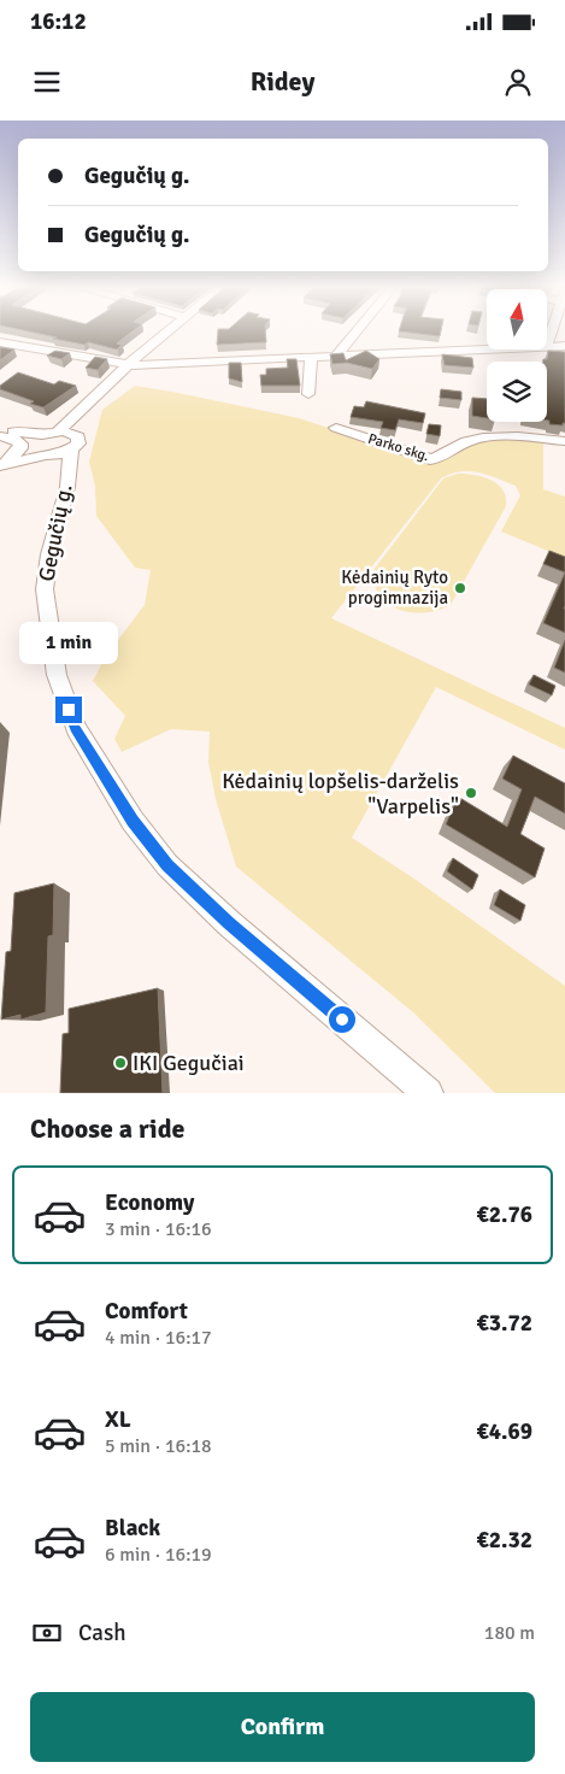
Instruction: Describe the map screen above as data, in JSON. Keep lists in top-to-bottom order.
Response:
{
  "streets": {
    "street": ["Parko skg.", "Gegučių g."]
  },
  "places": ["Kėdainių Ryto progimnazija", "Kėdainių lopšelis-darželis \"Varpelis\"", "IKI Gegučiai"],
  "north": "top",
  "page": {
    "status": "16:12",
    "header": "Ridey",
    "banner": ["Gegučių g.", "Gegučių g."],
    "bubble": "1 min",
    "heading": "Choose a ride",
    "list": [
      {
        "name": "Economy",
        "note": "3 min · 16:16",
        "value": "€2.76"
      },
      {
        "name": "Comfort",
        "note": "4 min · 16:17",
        "value": "€3.72"
      },
      {
        "name": "XL",
        "note": "5 min · 16:18",
        "value": "€4.69"
      },
      {
        "name": "Black",
        "note": "6 min · 16:19",
        "value": "€2.32"
      }
    ],
    "pay": ["Cash", "180 m"],
    "buttons": "Confirm"
  }
}
